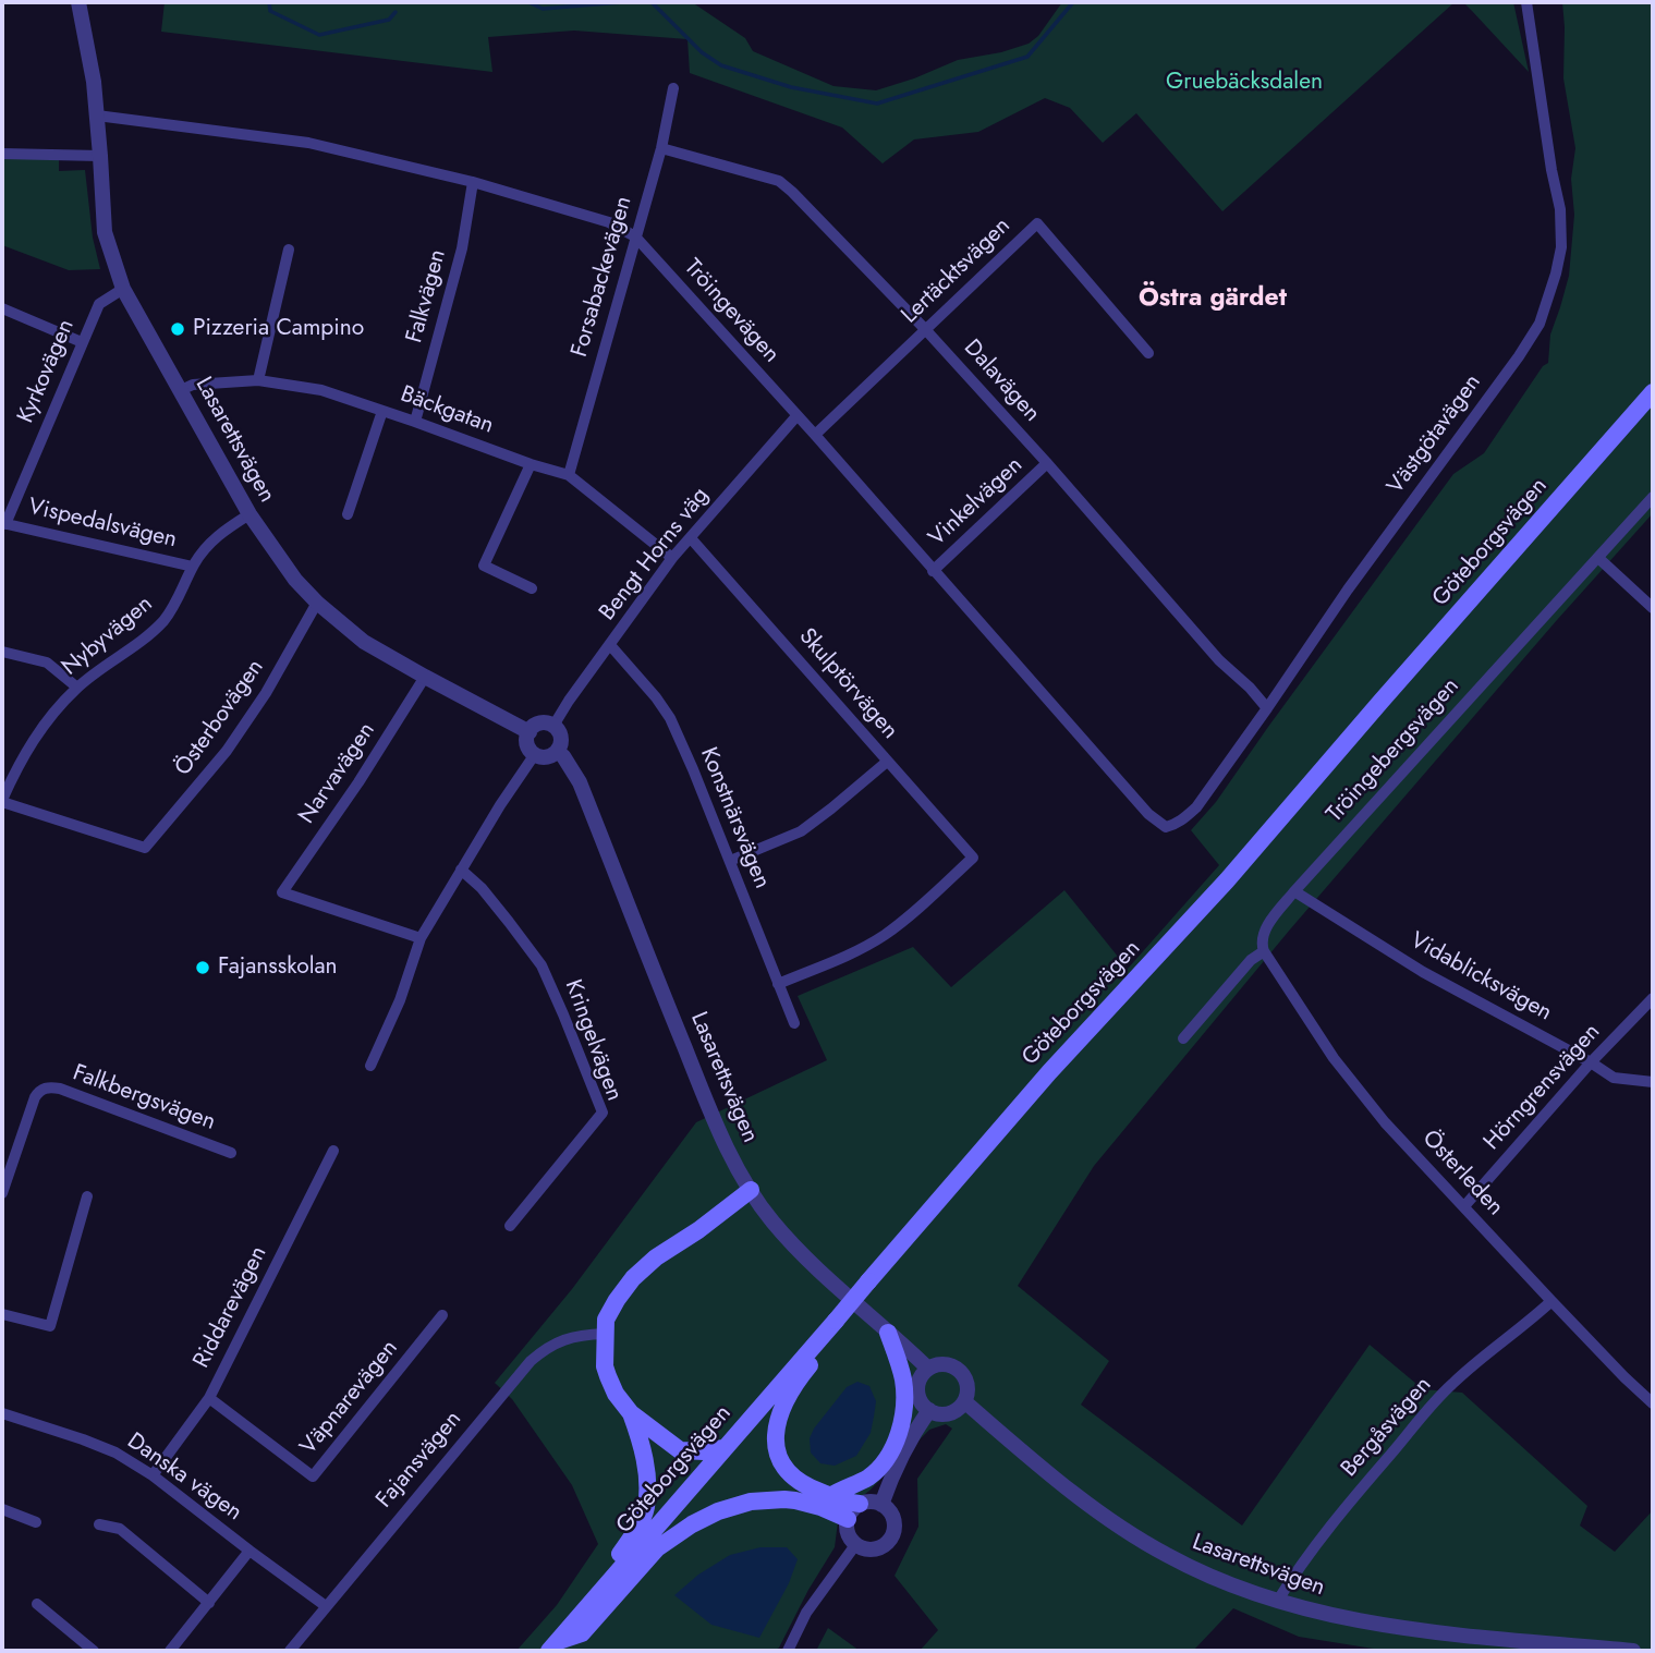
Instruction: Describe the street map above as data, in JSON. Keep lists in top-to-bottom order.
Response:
{
  "streets": {
    "main road": ["Göteborgsvägen"],
    "street": [
      "Lertäcktsvägen",
      "Forsabackevägen",
      "Falkvägen",
      "Tröingevägen",
      "Kyrkovägen",
      "Dalavägen",
      "Bäckgatan",
      "Västgötavägen",
      "Lasarettsvägen",
      "Vinkelvägen",
      "Vispedalsvägen",
      "Bengt Horns väg",
      "Nybyvägen",
      "Skulptörvägen",
      "Österbovägen",
      "Tröingebergsvägen",
      "Narvavägen",
      "Konstnärsvägen",
      "Vidablicksvägen",
      "Kringelvägen",
      "Hörngrensvägen",
      "Falkbergsvägen",
      "Österleden",
      "Riddarevägen",
      "Väpnarevägen",
      "Bergåsvägen",
      "Fajansvägen",
      "Danska vägen"
    ]
  },
  "crossings": [
    ["Lertäcktsvägen", "Tröingevägen"],
    ["Lertäcktsvägen", "Dalavägen"],
    ["Forsabackevägen", "Tröingevägen"],
    ["Forsabackevägen", "Dalavägen"],
    ["Forsabackevägen", "Bäckgatan"],
    ["Falkvägen", "Tröingevägen"],
    ["Falkvägen", "Bäckgatan"],
    ["Tröingevägen", "Västgötavägen"],
    ["Tröingevägen", "Lasarettsvägen"],
    ["Tröingevägen", "Vinkelvägen"],
    ["Tröingevägen", "Bengt Horns väg"],
    ["Kyrkovägen", "Lasarettsvägen"],
    ["Kyrkovägen", "Vispedalsvägen"],
    ["Dalavägen", "Västgötavägen"],
    ["Dalavägen", "Vinkelvägen"],
    ["Bäckgatan", "Lasarettsvägen"],
    ["Bäckgatan", "Bengt Horns väg"],
    ["Lasarettsvägen", "Bengt Horns väg"],
    ["Lasarettsvägen", "Nybyvägen"],
    ["Lasarettsvägen", "Österbovägen"],
    ["Lasarettsvägen", "Narvavägen"],
    ["Lasarettsvägen", "Bergåsvägen"],
    ["Vispedalsvägen", "Nybyvägen"],
    ["Bengt Horns väg", "Skulptörvägen"],
    ["Bengt Horns väg", "Konstnärsvägen"],
    ["Nybyvägen", "Österbovägen"],
    ["Skulptörvägen", "Konstnärsvägen"],
    ["Tröingebergsvägen", "Vidablicksvägen"],
    ["Tröingebergsvägen", "Österleden"],
    ["Vidablicksvägen", "Hörngrensvägen"],
    ["Hörngrensvägen", "Österleden"],
    ["Österleden", "Bergåsvägen"],
    ["Riddarevägen", "Väpnarevägen"],
    ["Riddarevägen", "Danska vägen"],
    ["Fajansvägen", "Danska vägen"]
  ],
  "districts": ["Östra gärdet"],
  "parks": ["Gruebäcksdalen"],
  "places": ["Pizzeria Campino", "Fajansskolan"]
}
